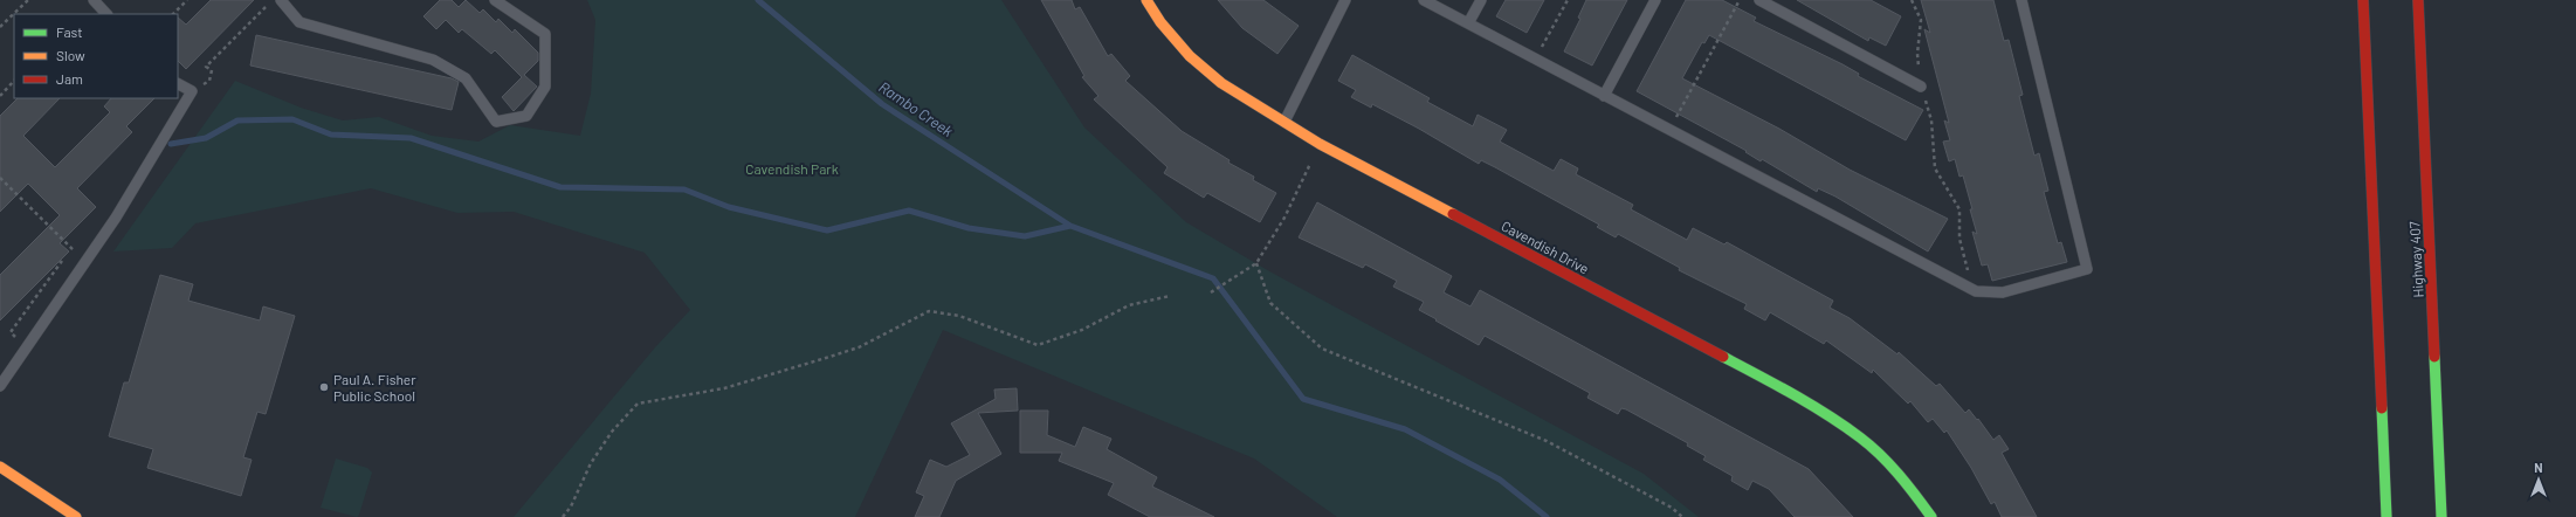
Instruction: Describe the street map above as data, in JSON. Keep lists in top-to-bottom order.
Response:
{
  "streets": {
    "main road": ["Cavendish Drive", "Highway 407"]
  },
  "water": ["Rambo Creek"],
  "parks": ["Cavendish Park"],
  "places": ["Paul A. Fisher Public School"],
  "legend": ["Fast", "Slow", "Jam"],
  "north": "top"
}
